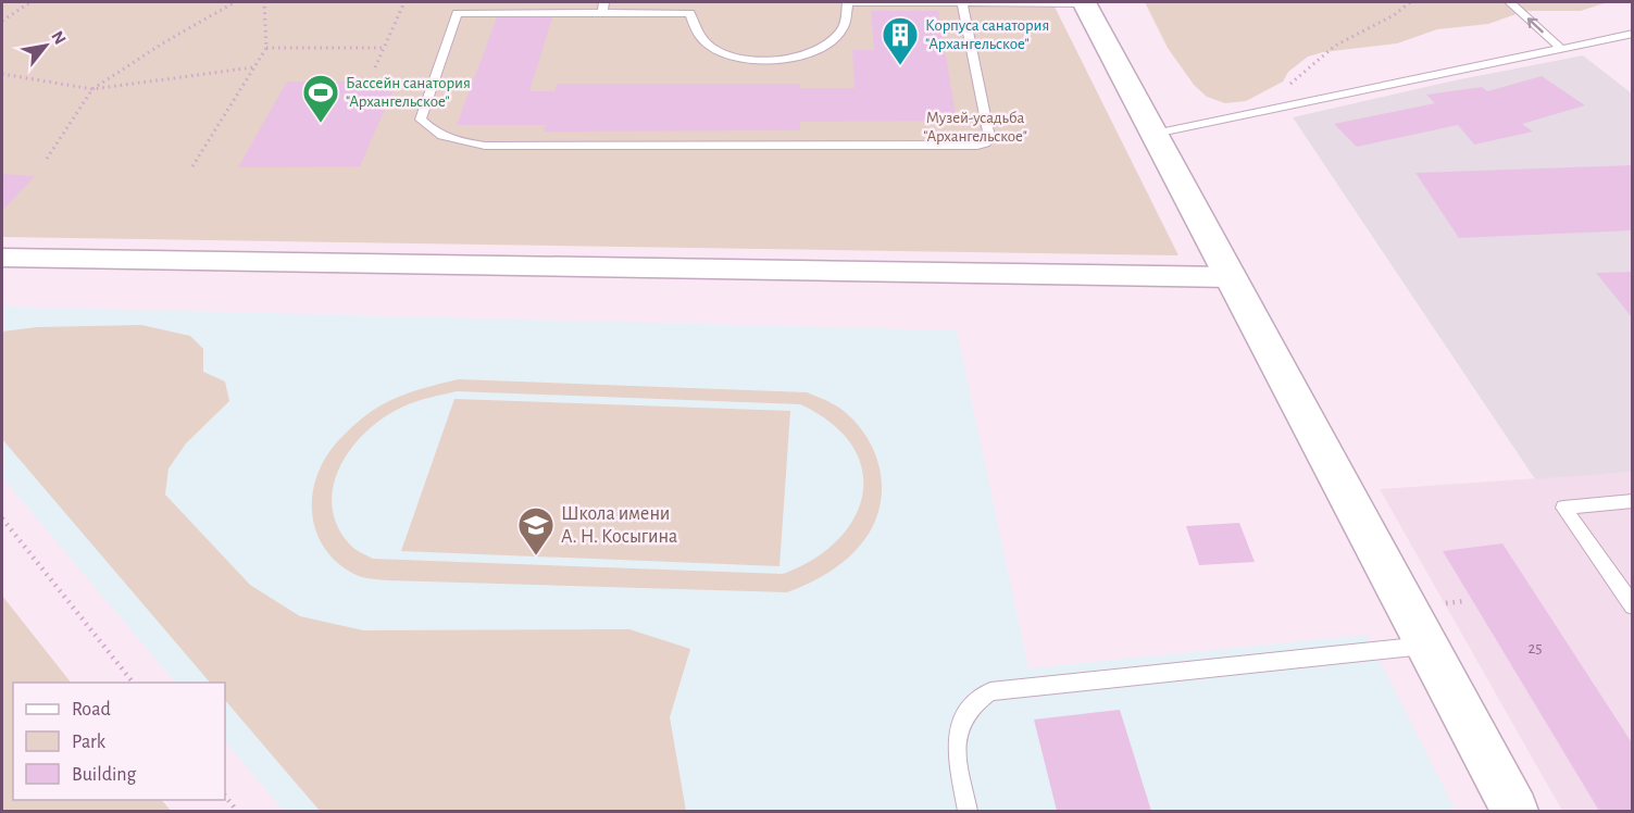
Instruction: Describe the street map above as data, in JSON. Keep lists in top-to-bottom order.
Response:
{
  "parks": ["Музей-усадьба \"Архангельское\""],
  "places": {
    "building": ["Корпуса санатория \"Архангельское\""],
    "sports": ["Бассейн санатория \"Архангельское\""],
    "school or university": ["Школа имени А. Н. Косыгина"]
  },
  "house_numbers": ["25"],
  "legend": ["Road", "Park", "Building"],
  "north": "top right"
}
